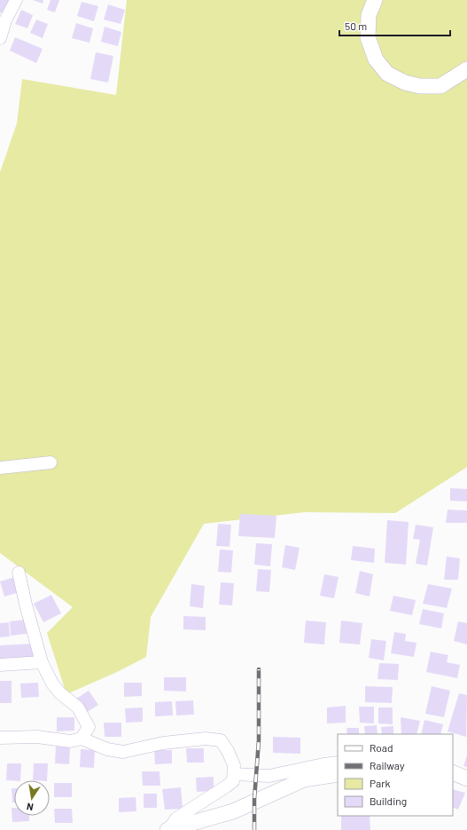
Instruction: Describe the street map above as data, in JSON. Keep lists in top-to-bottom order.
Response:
{
  "legend": [
    "Road",
    "Railway",
    "Park",
    "Building"
  ],
  "scale_bar": "50 m",
  "north": "bottom"
}
